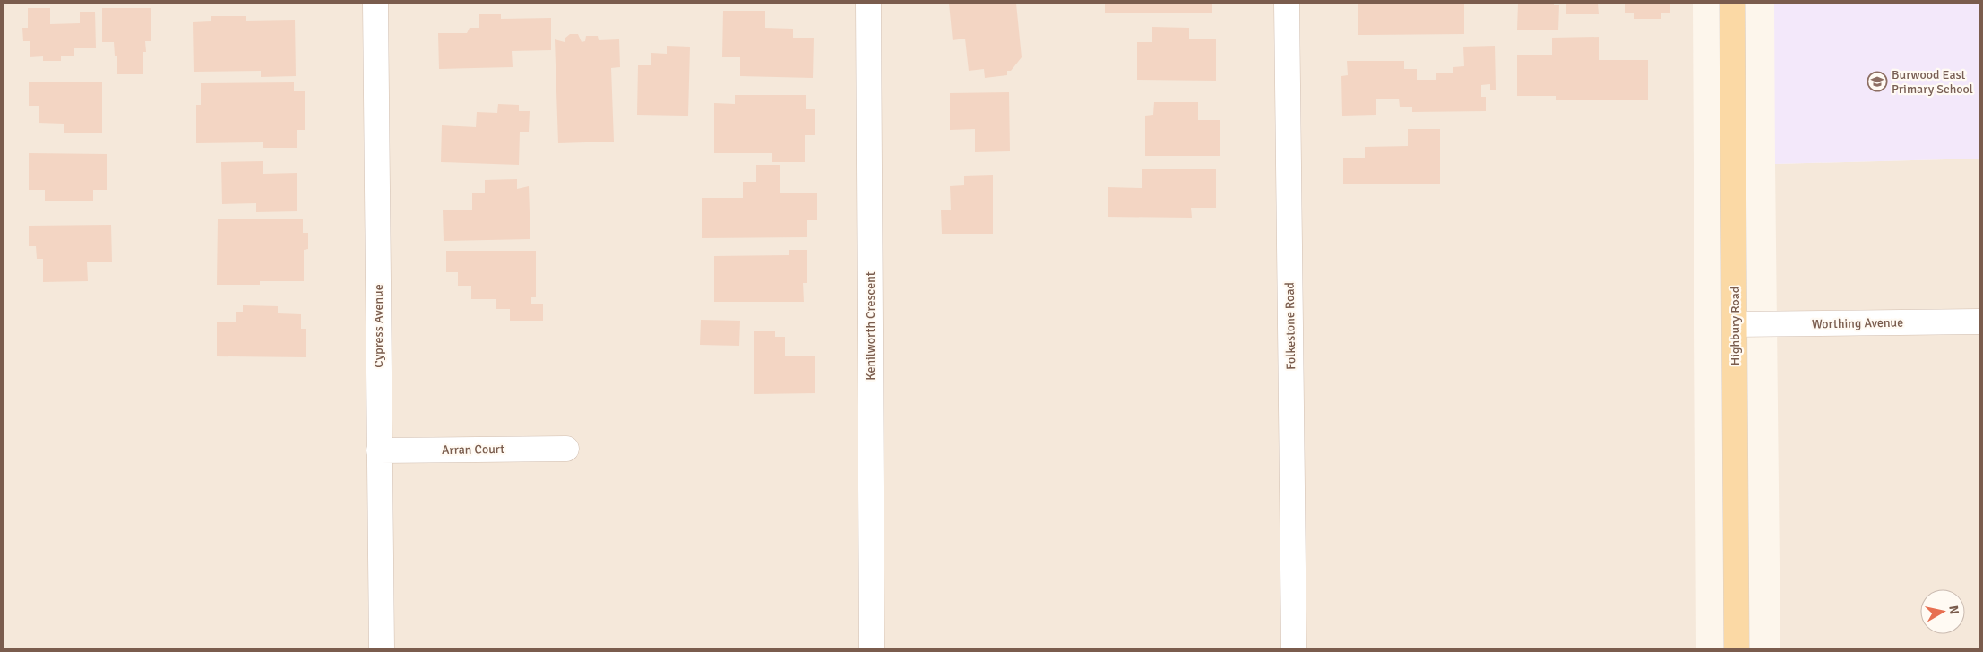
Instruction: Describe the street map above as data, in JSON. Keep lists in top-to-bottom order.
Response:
{
  "streets": {
    "main road": ["Highbury Road"],
    "street": [
      "Worthing Avenue",
      "Cypress Avenue",
      "Kenilworth Crescent",
      "Folkestone Road",
      "Arran Court"
    ]
  },
  "crossings": [
    ["Worthing Avenue", "Highbury Road"],
    ["Cypress Avenue", "Arran Court"]
  ],
  "places": {
    "school or university": ["Burwood East Primary School"]
  },
  "north": "right"
}
